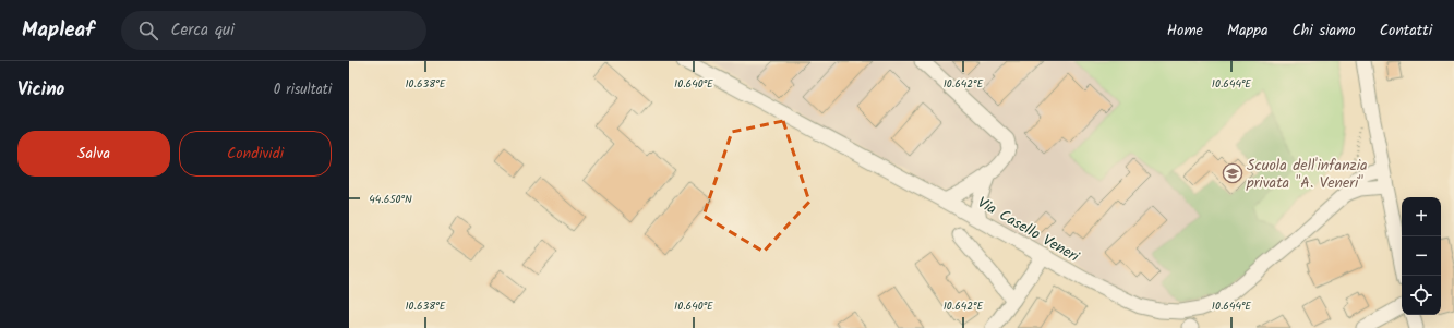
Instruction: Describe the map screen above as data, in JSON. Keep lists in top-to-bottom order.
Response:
{
  "streets": {
    "street": ["Via Casello Veneri"]
  },
  "places": {
    "school or university": ["Scuola dell'infanzia privata \"A. Veneri\""]
  },
  "page": {
    "header": "Mapleaf",
    "search": "Cerca qui",
    "nav": [
      "Home",
      "Mappa",
      "Chi siamo",
      "Contatti"
    ],
    "heading": ["Vicino", "0 risultati"],
    "buttons": ["Salva", "Condividi"],
    "map_buttons": ["+", "−"]
  },
  "coordinates": [
    "10.638°E",
    "10.640°E",
    "10.642°E",
    "10.644°E",
    "44.650°N"
  ]
}
